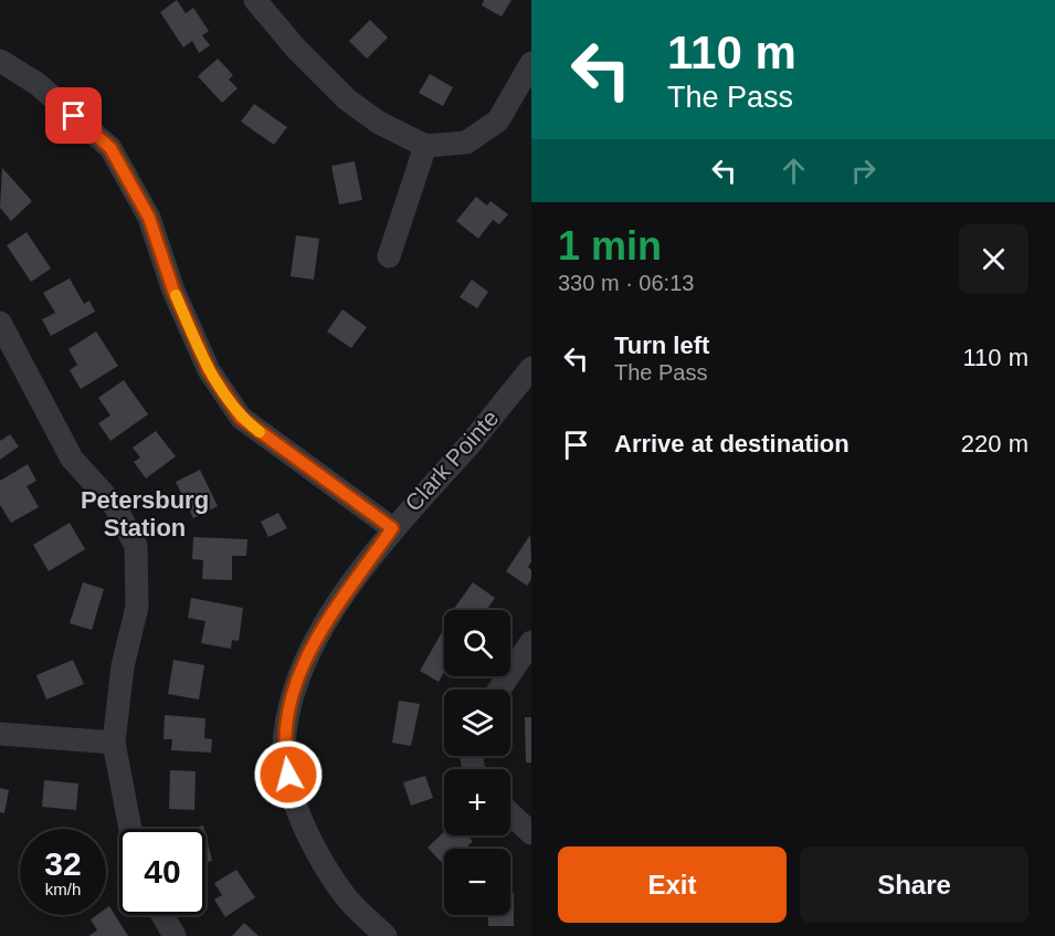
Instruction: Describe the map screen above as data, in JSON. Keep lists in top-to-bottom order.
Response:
{
  "streets": {
    "street": ["Clark Pointe"]
  },
  "districts": ["Petersburg Station"],
  "page": {
    "turn": ["110 m", "The Pass"],
    "heading": ["1 min", "330 m · 06:13"],
    "list": [
      {
        "name": "Turn left",
        "note": "The Pass",
        "value": "110 m"
      },
      {
        "name": "Arrive at destination",
        "value": "220 m"
      }
    ],
    "map_buttons": ["+", "−"],
    "speed": "32 km/h",
    "limit": "40",
    "buttons": ["Exit", "Share"]
  }
}
